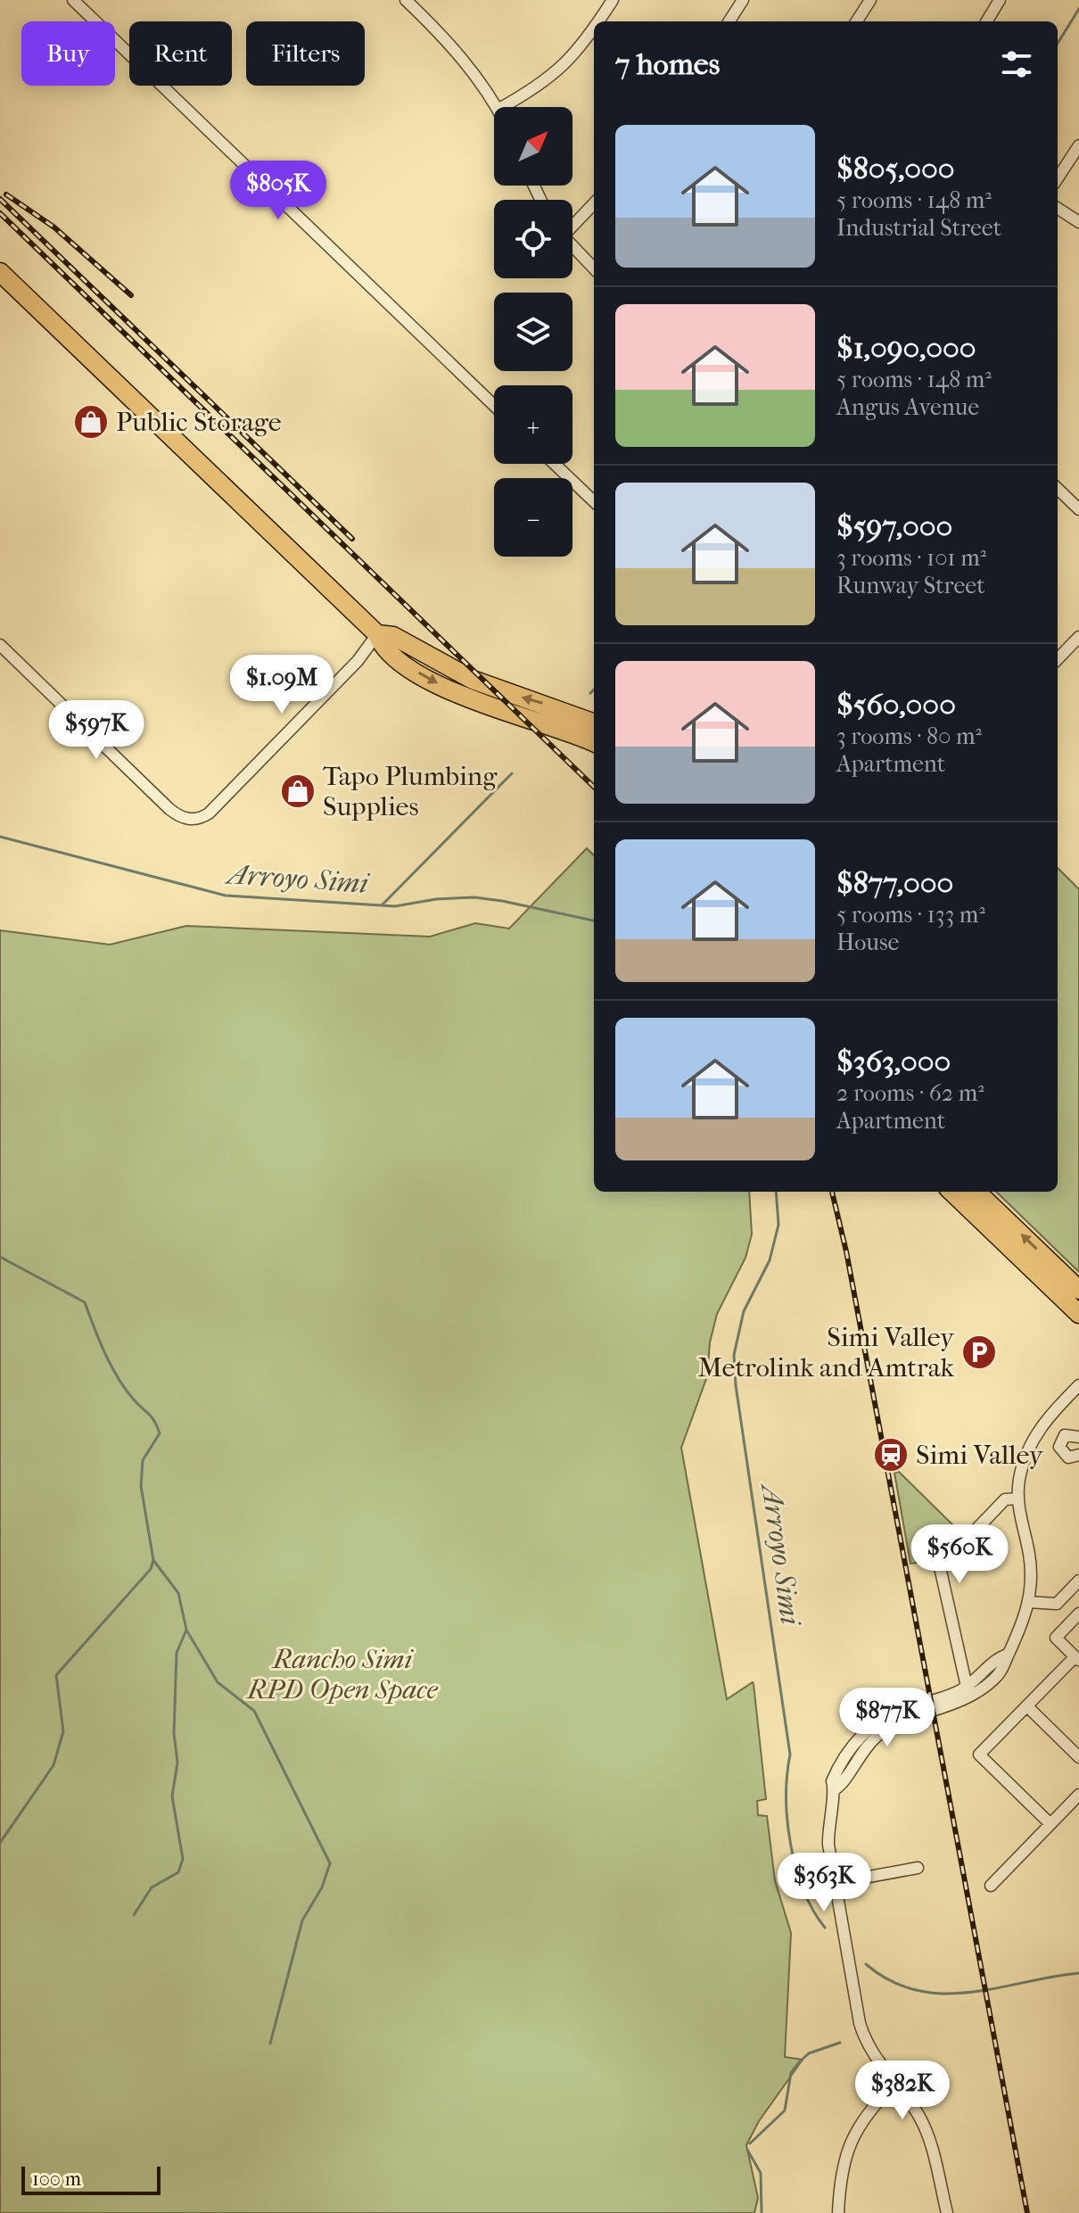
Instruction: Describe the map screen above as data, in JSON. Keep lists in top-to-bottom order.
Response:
{
  "water": ["Arroyo Simi"],
  "parks": ["Rancho Simi RPD Open Space"],
  "places": {
    "shop": ["Public Storage", "Tapo Plumbing Supplies"],
    "parking": ["Simi Valley Metrolink and Amtrak"],
    "station": ["Simi Valley"]
  },
  "scale_bar": "100 m",
  "north": "top right",
  "page": {
    "chip": ["Buy", "Rent", "Filters"],
    "heading": "7 homes",
    "map_buttons": ["+", "−"],
    "list": [
      {
        "name": "$805,000",
        "note": "5 rooms · 148 m² · Industrial Street"
      },
      {
        "name": "$1,090,000",
        "note": "5 rooms · 148 m² · Angus Avenue"
      },
      {
        "name": "$597,000",
        "note": "3 rooms · 101 m² · Runway Street"
      },
      {
        "name": "$560,000",
        "note": "3 rooms · 80 m² · Apartment"
      },
      {
        "name": "$877,000",
        "note": "5 rooms · 133 m² · House"
      },
      {
        "name": "$363,000",
        "note": "2 rooms · 62 m² · Apartment"
      }
    ],
    "price": [
      "$805K",
      "$1.09M",
      "$597K",
      "$560K",
      "$877K",
      "$363K",
      "$382K"
    ],
    "scale": "100 m"
  }
}
